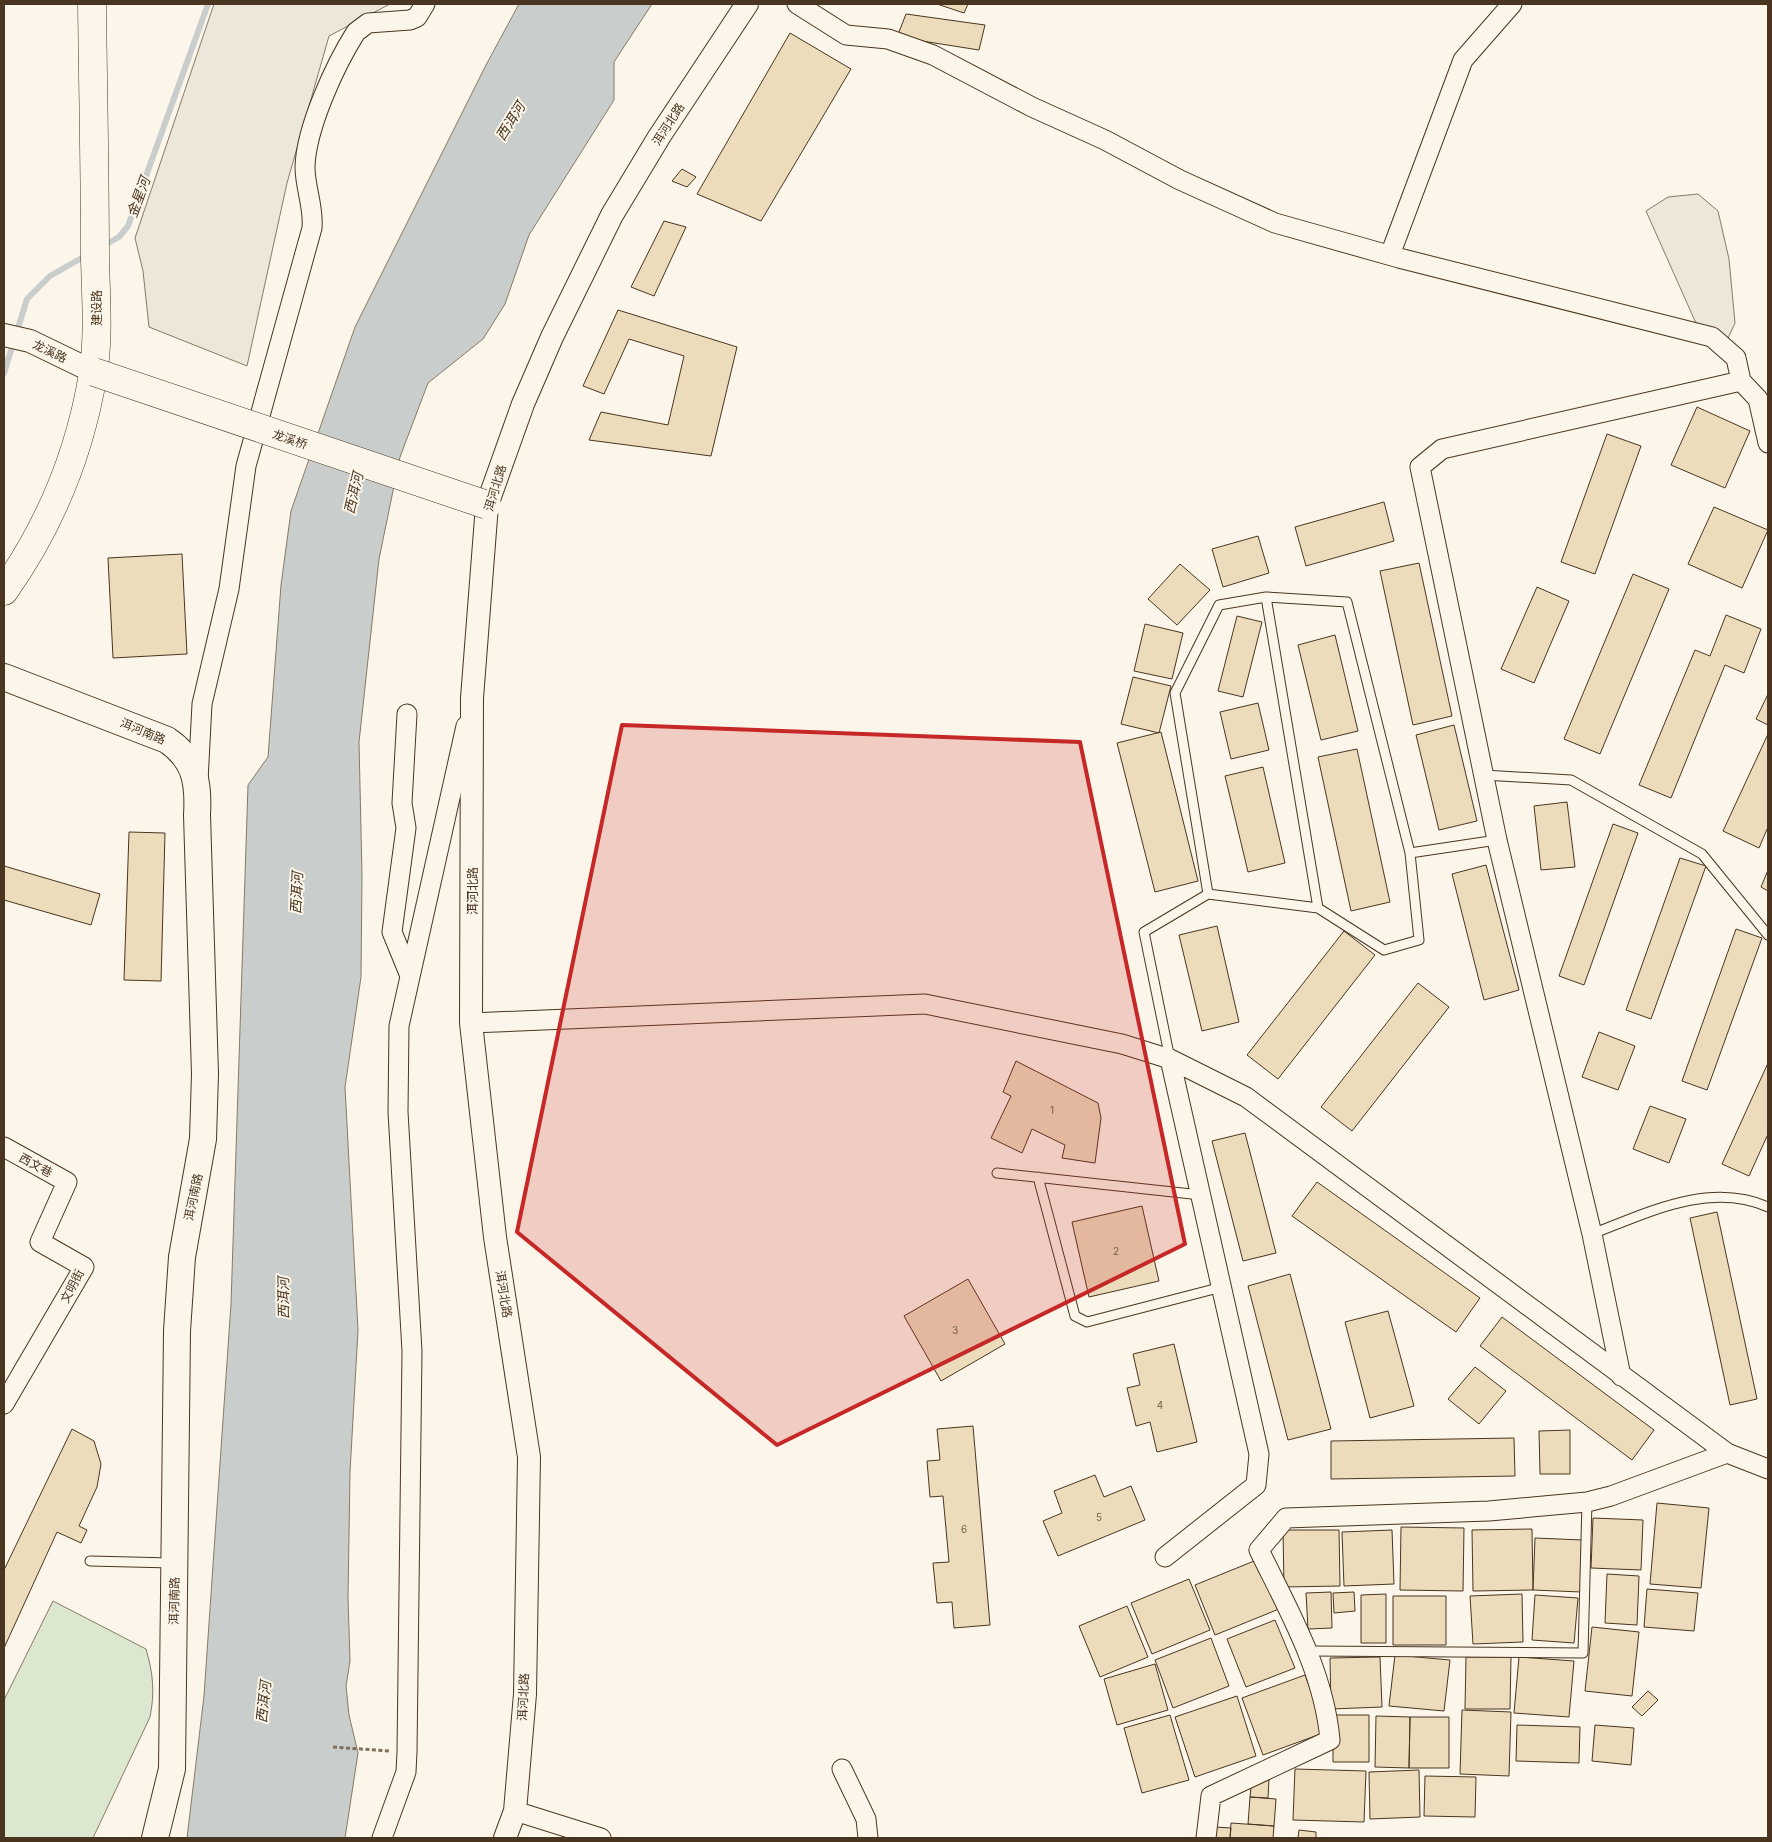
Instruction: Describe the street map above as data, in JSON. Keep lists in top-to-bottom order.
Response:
{
  "streets": {
    "main road": ["建设路", "龙溪桥", "洱河南路"],
    "street": [
      "洱河北路",
      "龙溪路",
      "西文巷",
      "文明街"
    ]
  },
  "crossings": [
    ["洱河北路", "龙溪桥"],
    ["建设路", "龙溪路"],
    ["建设路", "龙溪桥"],
    ["龙溪路", "龙溪桥"],
    ["西文巷", "文明街"]
  ],
  "water": ["西洱河", "金星河"],
  "house_numbers": [
    "1",
    "2",
    "3",
    "4",
    "5",
    "6"
  ]
}
